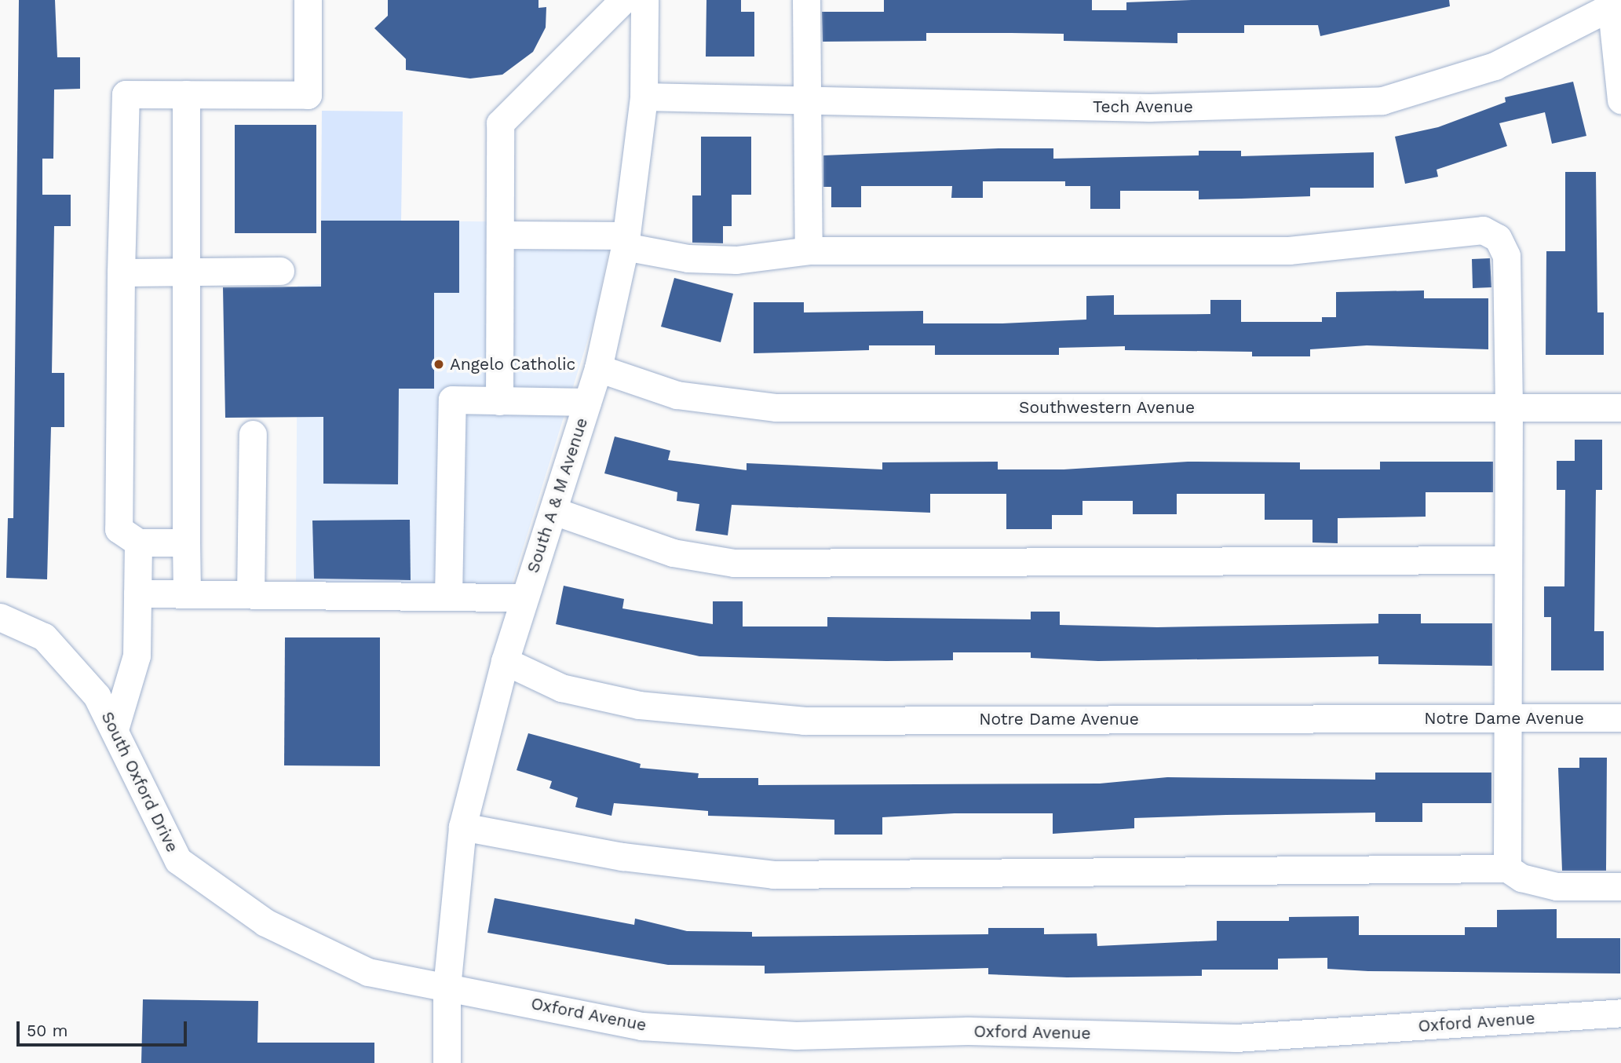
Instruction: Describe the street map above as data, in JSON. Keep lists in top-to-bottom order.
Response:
{
  "streets": {
    "street": [
      "Tech Avenue",
      "Southwestern Avenue",
      "South A & M Avenue",
      "Notre Dame Avenue",
      "South Oxford Drive",
      "Oxford Avenue"
    ]
  },
  "crossings": [
    ["Tech Avenue", "South A & M Avenue"],
    ["Southwestern Avenue", "South A & M Avenue"],
    ["South A & M Avenue", "Notre Dame Avenue"],
    ["South A & M Avenue", "South Oxford Drive"],
    ["South A & M Avenue", "Oxford Avenue"],
    ["South Oxford Drive", "Oxford Avenue"]
  ],
  "places": ["Angelo Catholic"],
  "scale_bar": "50 m"
}
